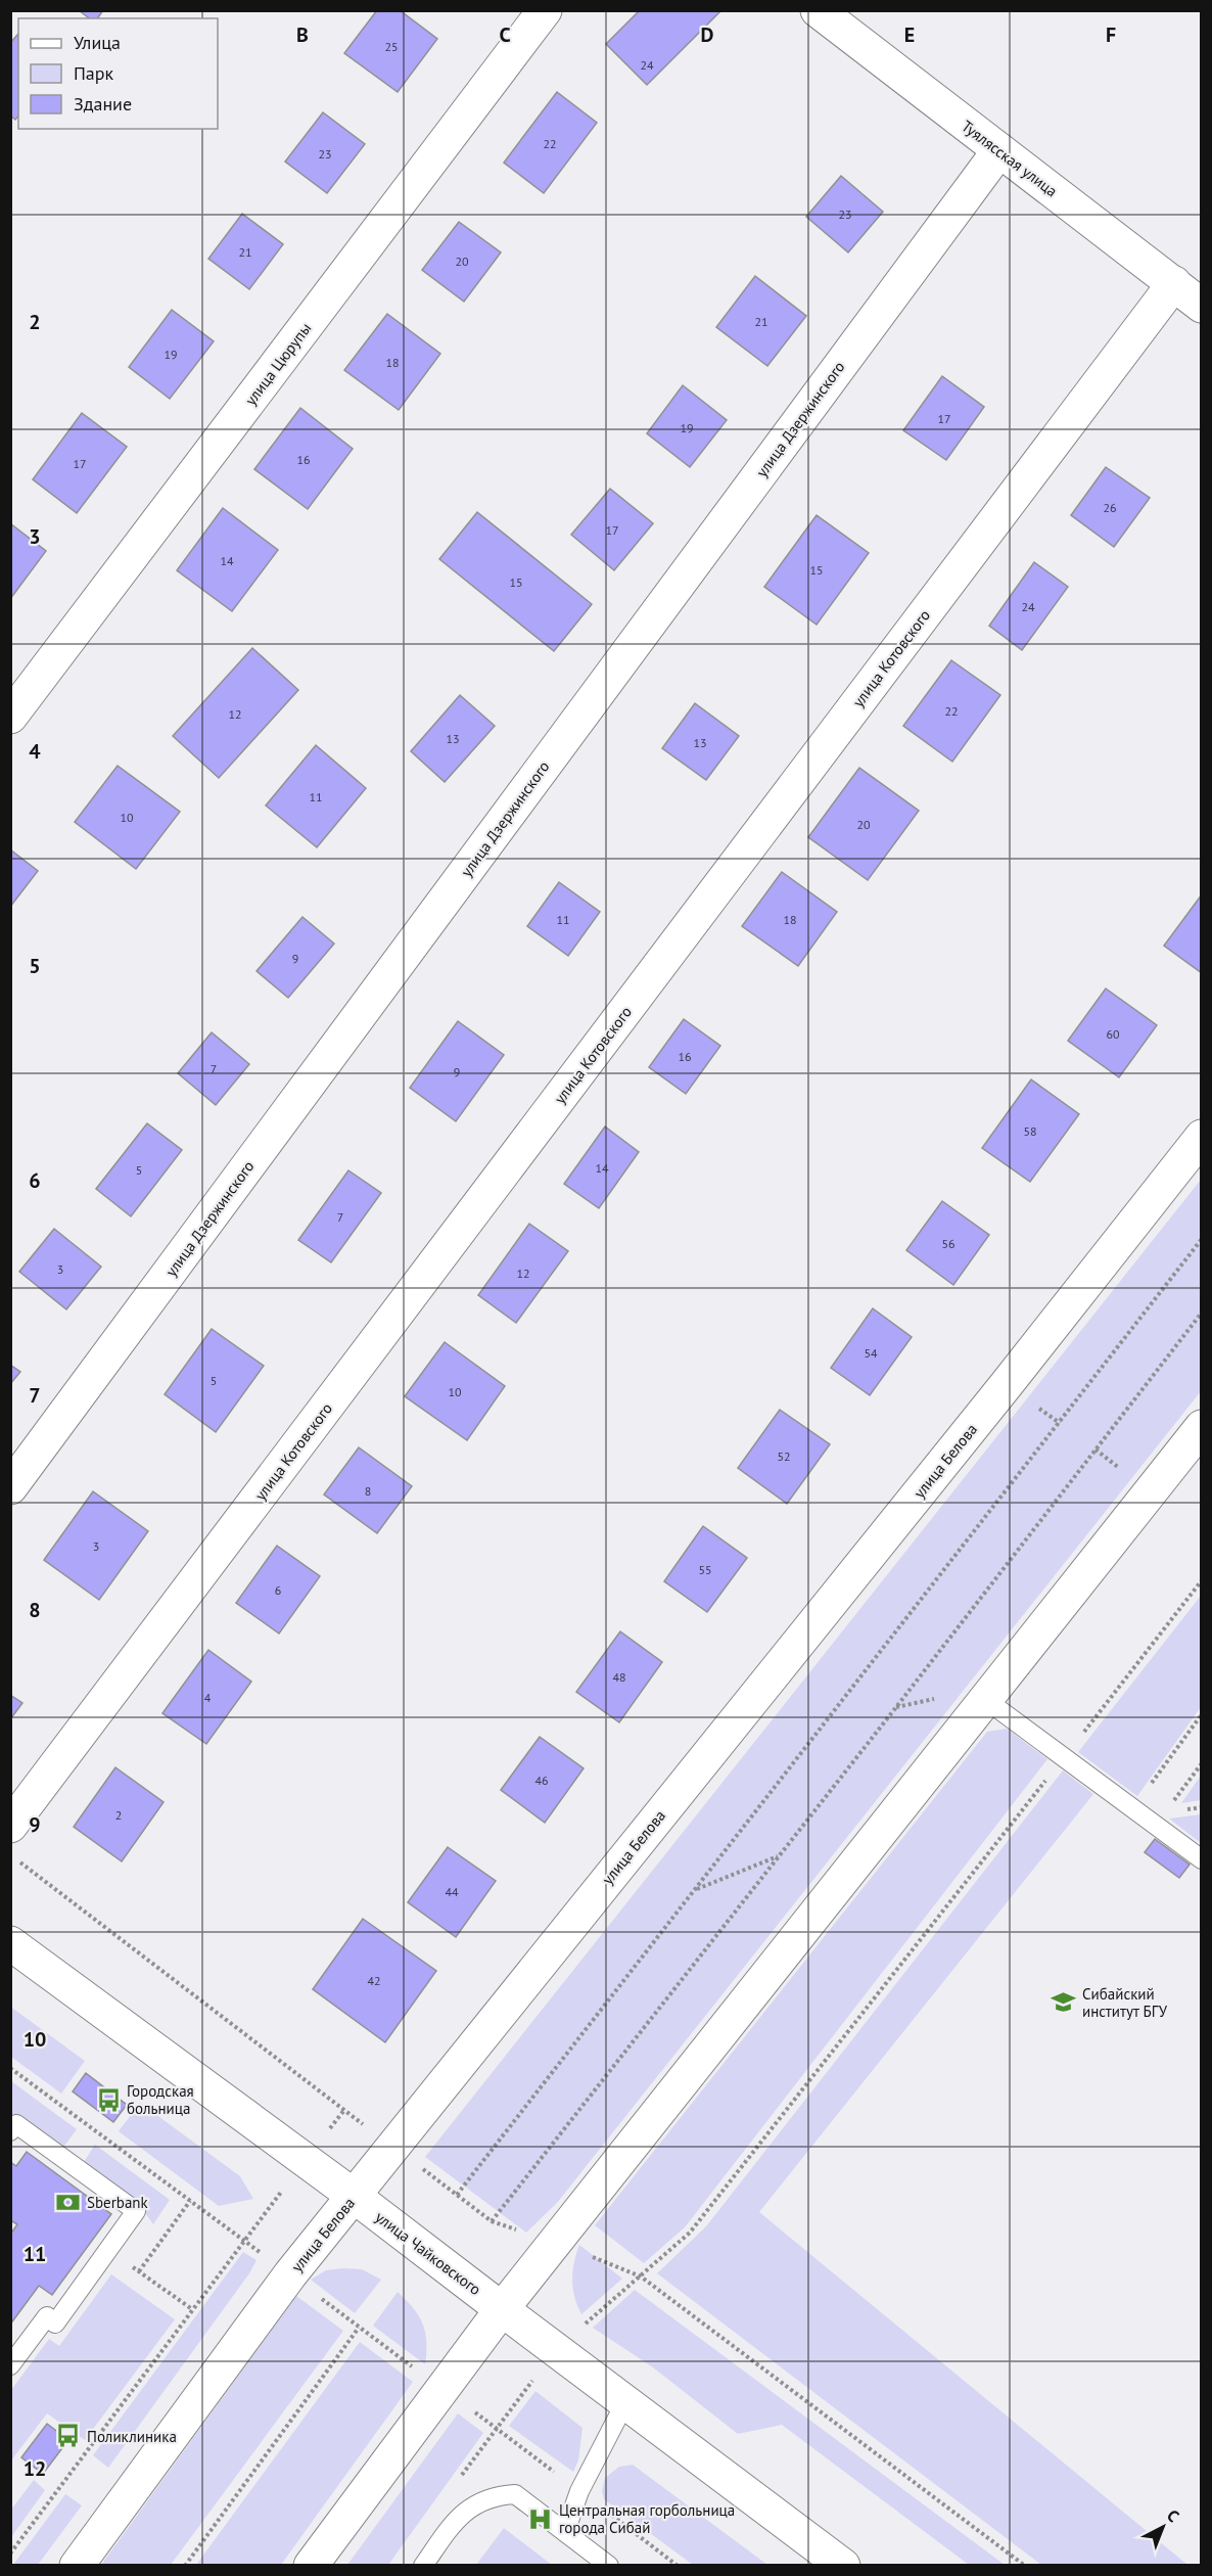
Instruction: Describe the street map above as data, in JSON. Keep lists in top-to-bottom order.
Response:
{
  "streets": {
    "street": [
      "Туялясская улица",
      "улица Цюрупы",
      "улица Дзержинского",
      "улица Котовского",
      "улица Белова",
      "улица Чайковского"
    ]
  },
  "crossings": [
    ["Туялясская улица", "улица Дзержинского"],
    ["Туялясская улица", "улица Котовского"],
    ["улица Белова", "улица Чайковского"]
  ],
  "places": {
    "school or university": ["Сибайский институт БГУ"],
    "bus stop": ["Городская больница", "Поликлиника"],
    "bank": ["Sberbank"],
    "hospital": ["Центральная горбольница города Сибай"]
  },
  "house_numbers": [
    "25",
    "24",
    "22",
    "23",
    "23",
    "21",
    "20",
    "21",
    "19",
    "18",
    "17",
    "19",
    "16",
    "17",
    "26",
    "17",
    "14",
    "15",
    "15",
    "24",
    "22",
    "12",
    "13",
    "13",
    "11",
    "10",
    "20",
    "11",
    "18",
    "9",
    "60",
    "16",
    "7",
    "9",
    "58",
    "14",
    "5",
    "7",
    "56",
    "3",
    "12",
    "54",
    "5",
    "10",
    "52",
    "8",
    "3",
    "55",
    "6",
    "48",
    "4",
    "46",
    "2",
    "44",
    "42"
  ],
  "legend": ["Улица", "Парк", "Здание"],
  "north": "top right",
  "grid": {
    "columns": [
      "B",
      "C",
      "D",
      "E",
      "F"
    ],
    "rows": [
      "2",
      "3",
      "4",
      "5",
      "6",
      "7",
      "8",
      "9",
      "10",
      "11",
      "12"
    ]
  }
}
